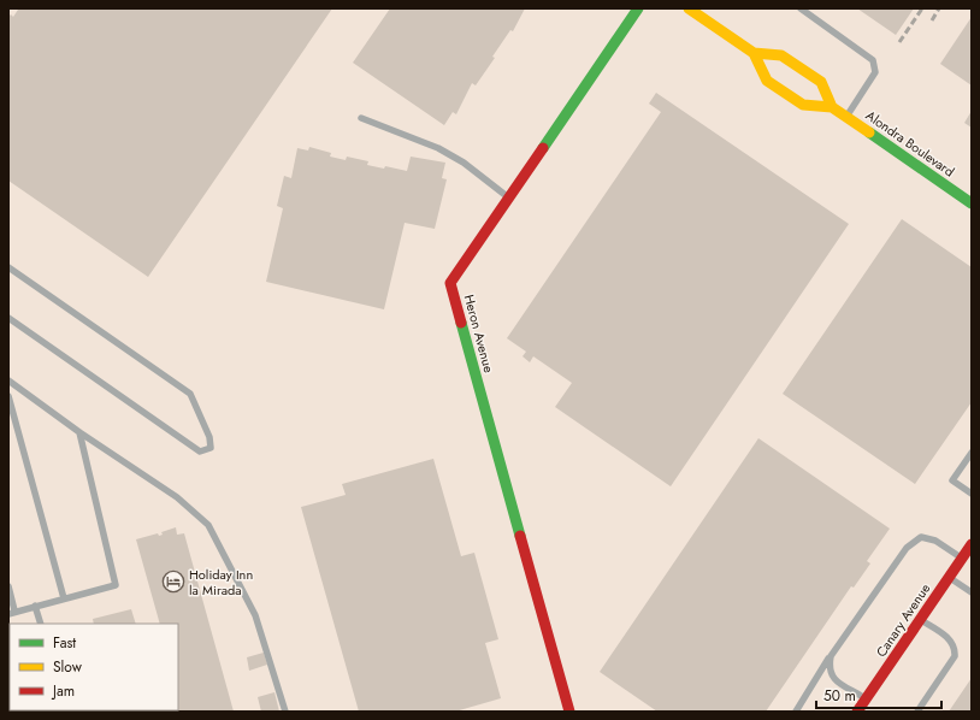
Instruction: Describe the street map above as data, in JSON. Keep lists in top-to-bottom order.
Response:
{
  "streets": {
    "street": ["Alondra Boulevard", "Heron Avenue", "Canary Avenue"]
  },
  "places": {
    "hotel": ["Holiday Inn la Mirada"]
  },
  "legend": ["Fast", "Slow", "Jam"],
  "scale_bar": "50 m"
}
